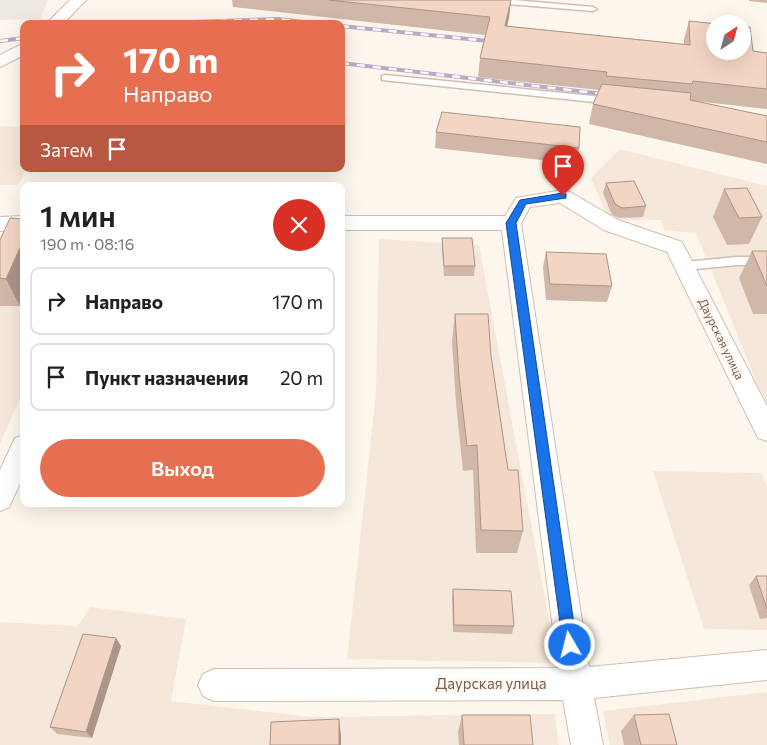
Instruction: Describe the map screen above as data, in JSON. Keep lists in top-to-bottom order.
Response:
{
  "streets": {
    "street": ["Даурская улица"]
  },
  "north": "top right",
  "page": {
    "turn": ["170 m", "Направо"],
    "then": "Затем",
    "heading": ["1 мин", "190 m · 08:16"],
    "list": [
      {
        "name": "Направо",
        "value": "170 m"
      },
      {
        "name": "Пункт назначения",
        "value": "20 m"
      }
    ],
    "buttons": "Выход"
  }
}
